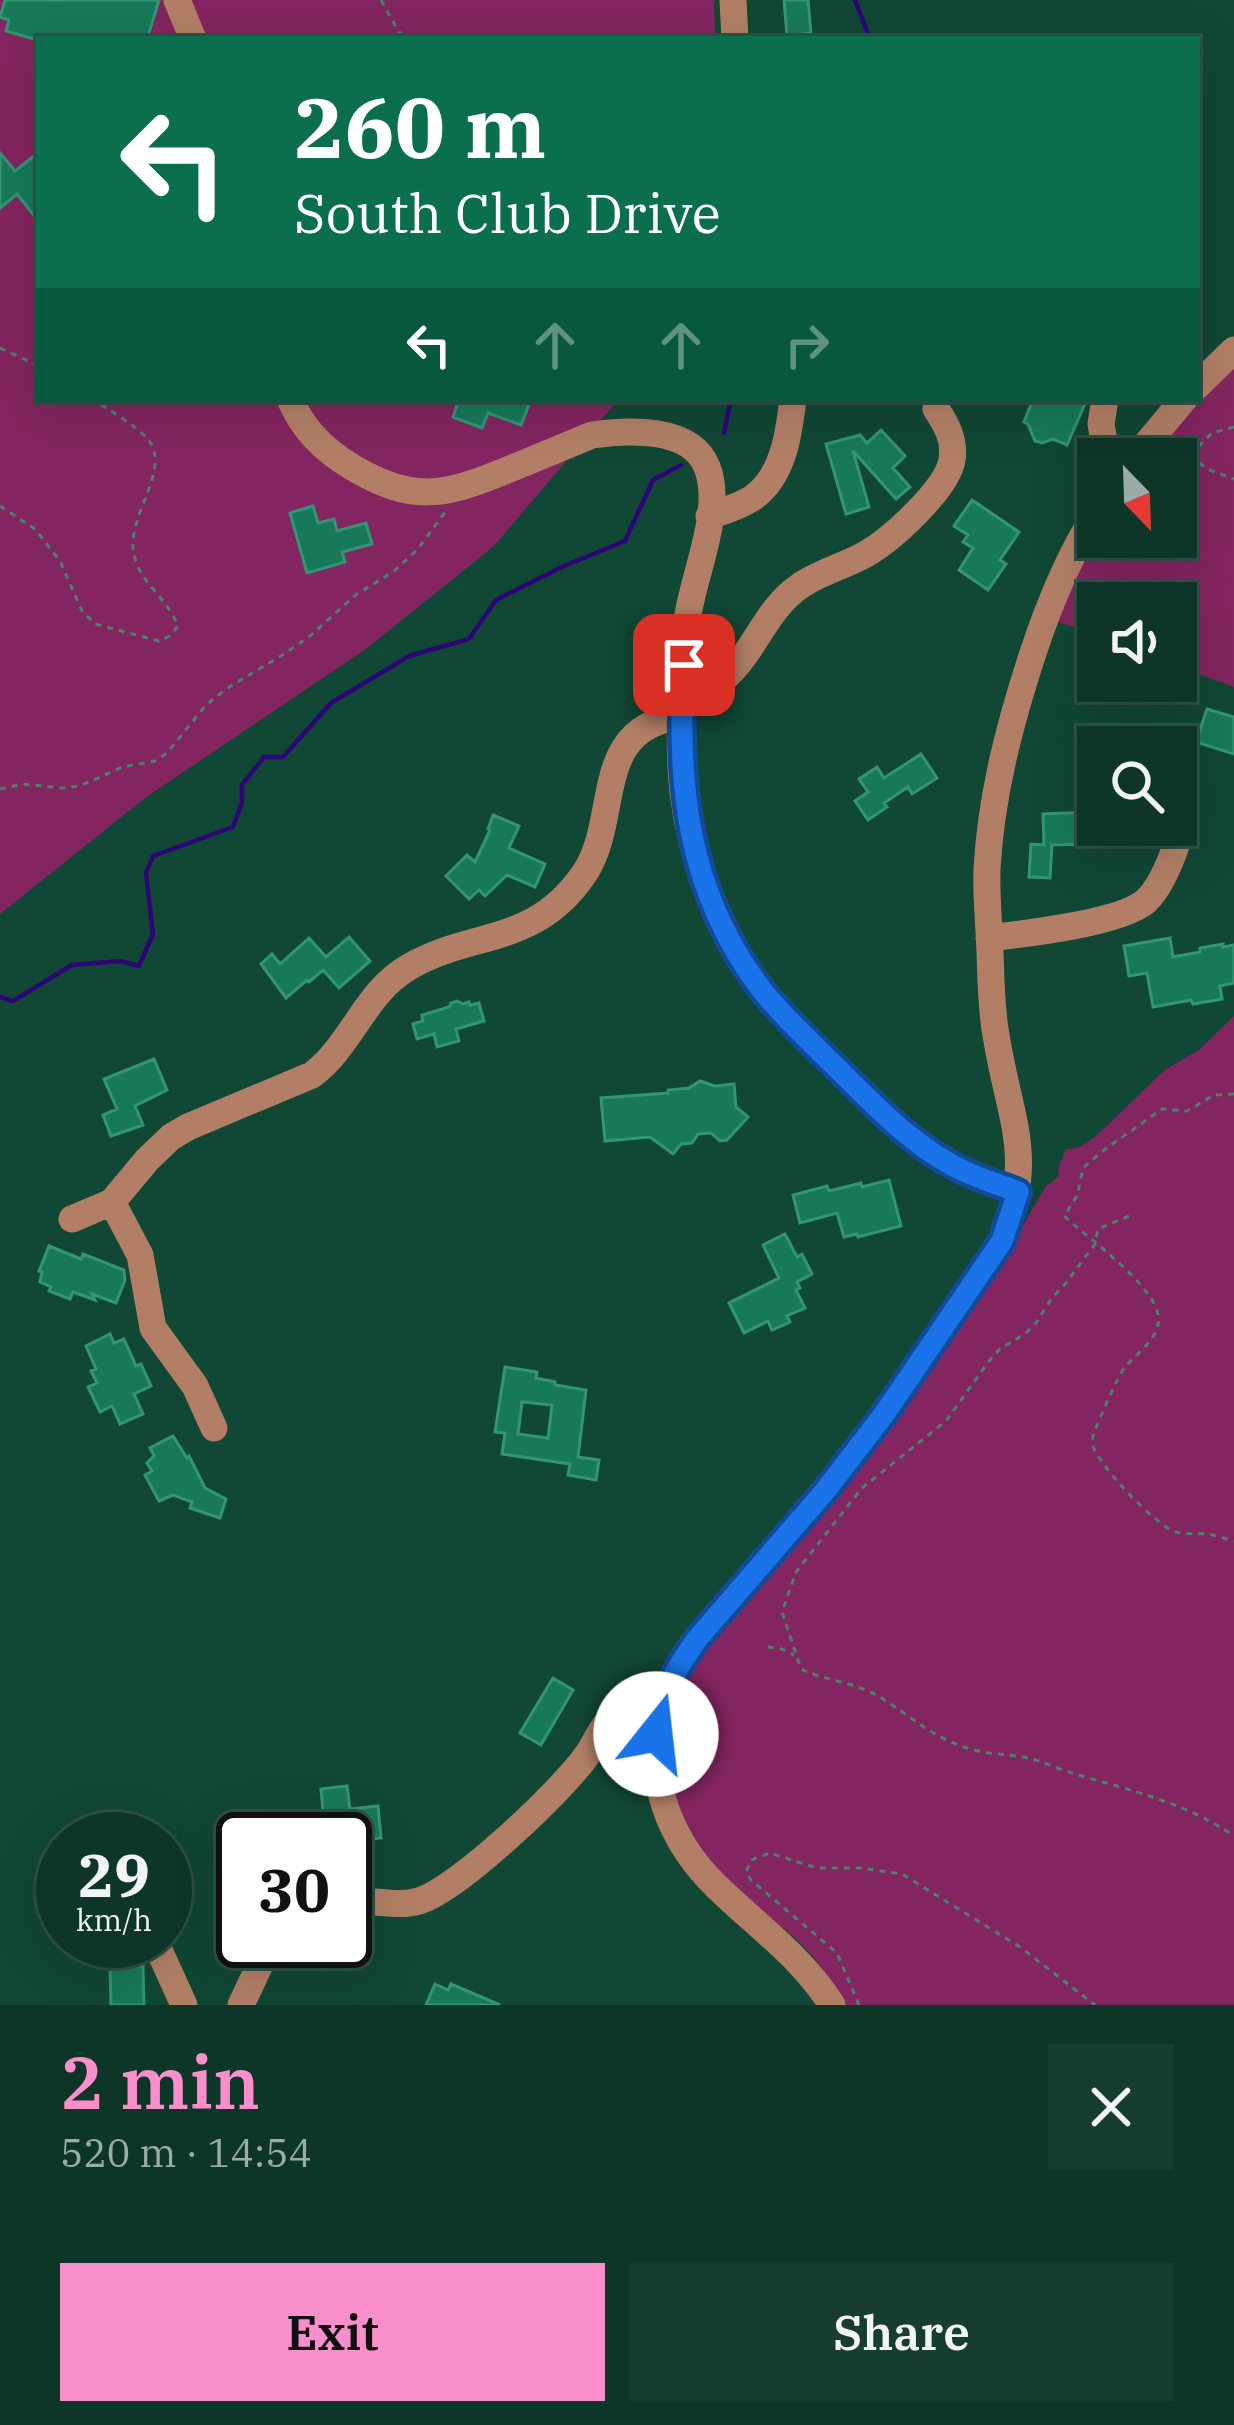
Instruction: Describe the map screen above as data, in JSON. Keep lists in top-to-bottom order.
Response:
{
  "north": "bottom right",
  "page": {
    "turn": ["260 m", "South Club Drive"],
    "speed": "29 km/h",
    "limit": "30",
    "heading": ["2 min", "520 m · 14:54"],
    "buttons": ["Exit", "Share"]
  }
}
